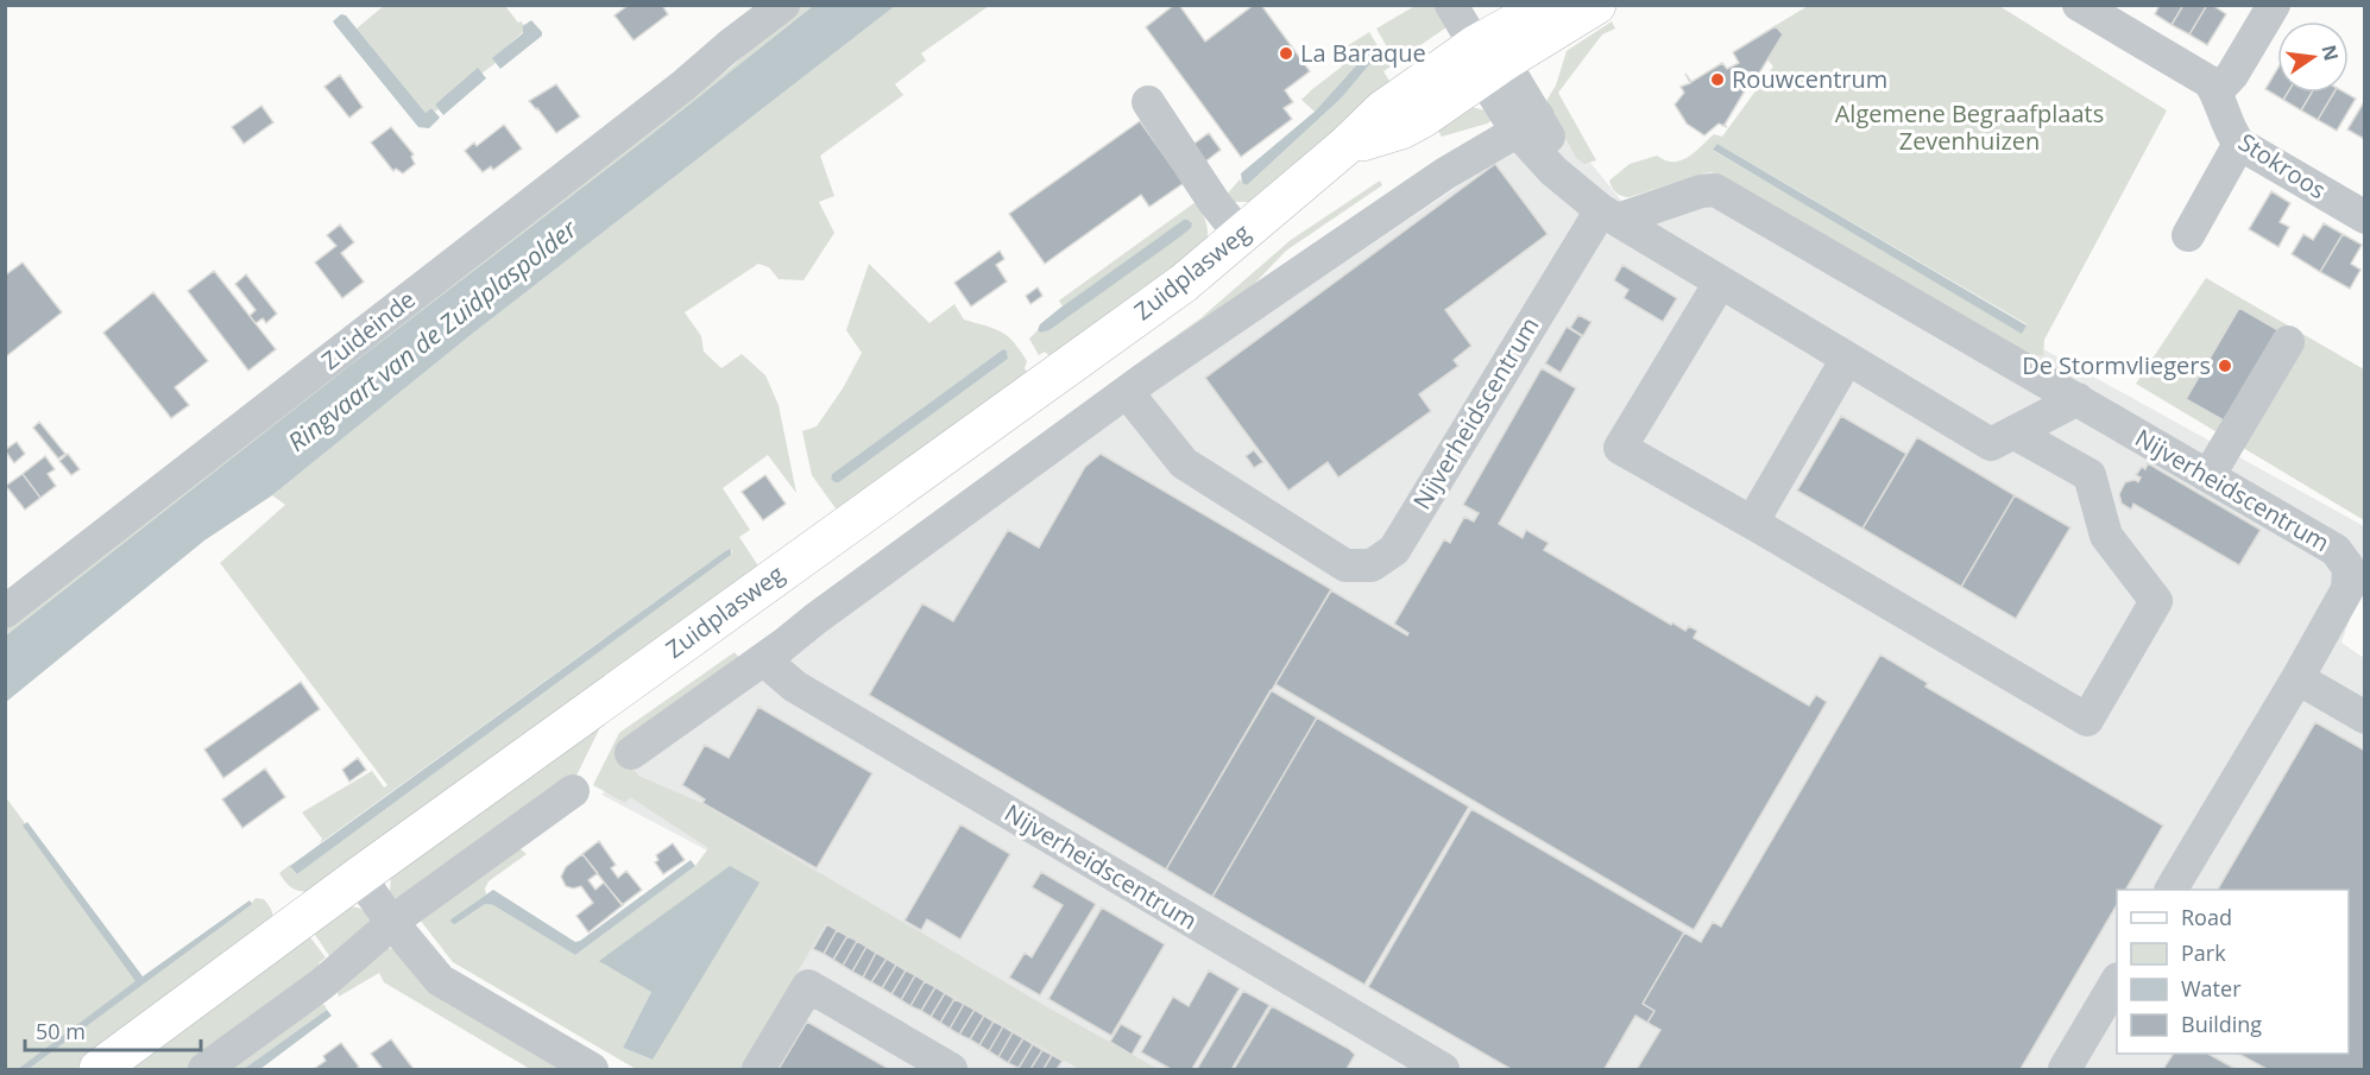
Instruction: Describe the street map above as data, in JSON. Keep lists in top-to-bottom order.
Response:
{
  "streets": {
    "main road": ["Zuidplasweg"],
    "street": ["Stokroos", "Zuideinde", "Nijverheidscentrum"]
  },
  "water": ["Ringvaart van de Zuidplaspolder"],
  "parks": ["Algemene Begraafplaats Zevenhuizen"],
  "places": ["La Baraque", "Rouwcentrum", "De Stormvliegers"],
  "legend": [
    "Road",
    "Park",
    "Water",
    "Building"
  ],
  "scale_bar": "50 m",
  "north": "right"
}
